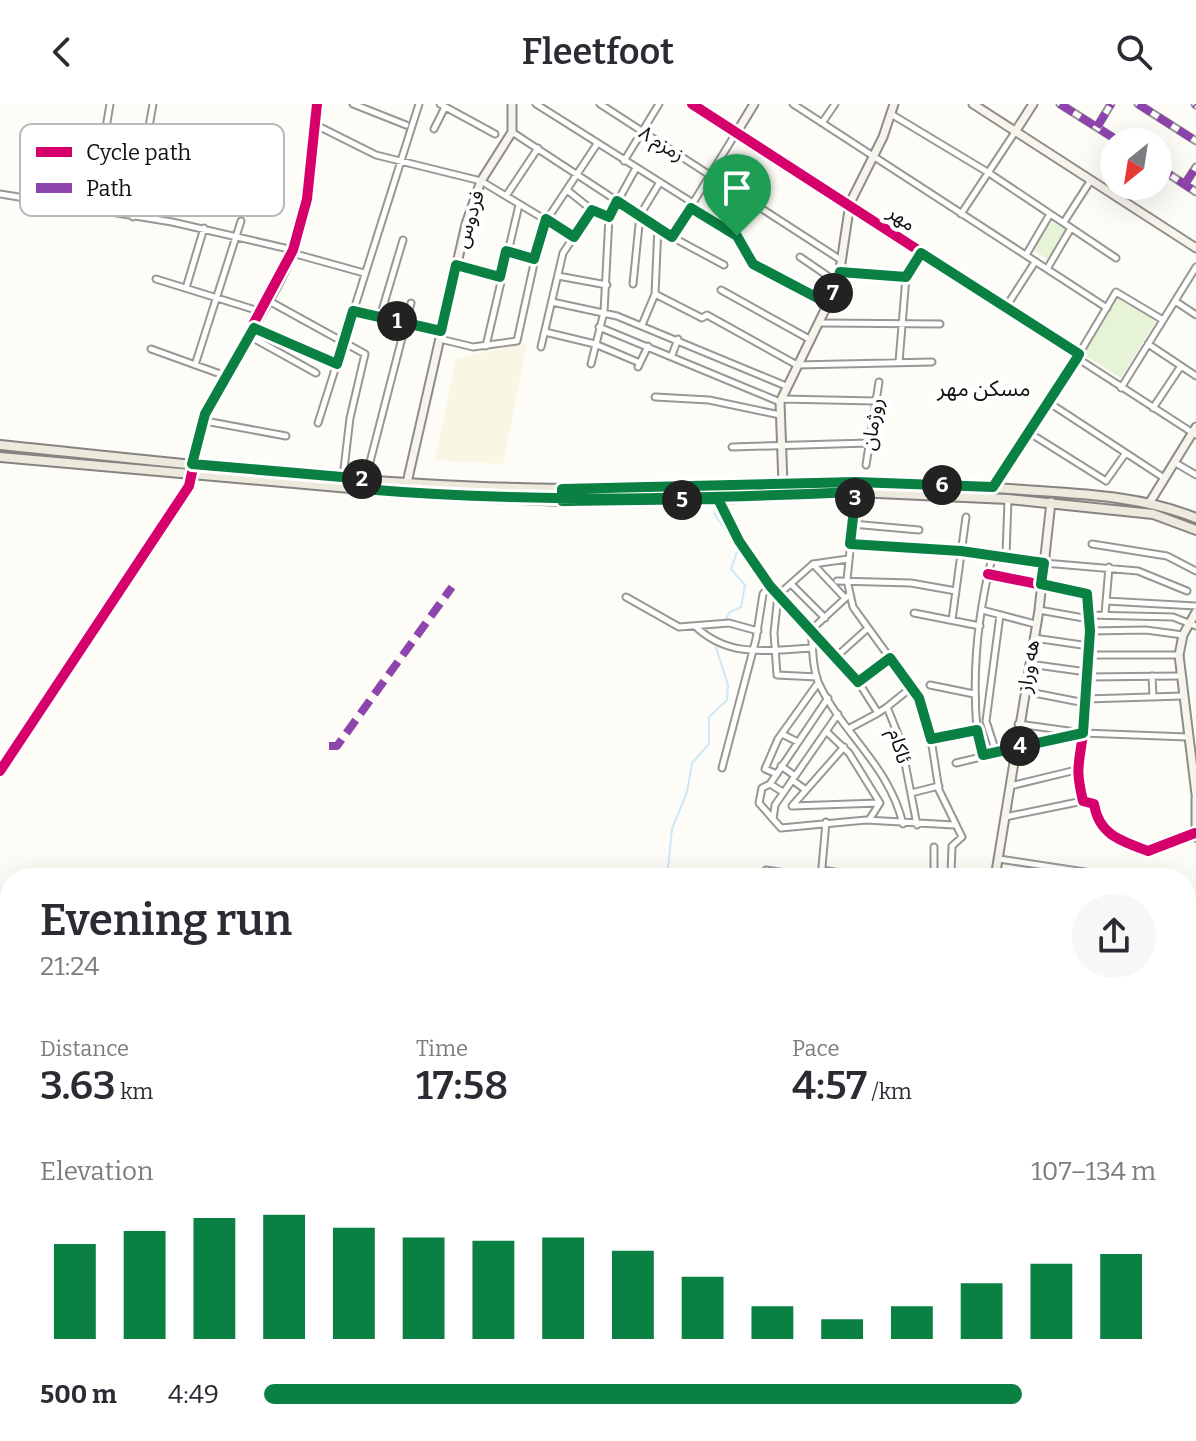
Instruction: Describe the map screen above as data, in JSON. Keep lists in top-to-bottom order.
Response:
{
  "streets": {
    "street": [
      "زمزم ۸",
      "مهر",
      "فردوس",
      "روژمان",
      "هه وراز",
      "ئاکام"
    ]
  },
  "districts": ["مسکن مهر"],
  "legend": ["Cycle path", "Path"],
  "north": "bottom left",
  "page": {
    "header": "Fleetfoot",
    "pins": [
      "7",
      "1",
      "2",
      "6",
      "3",
      "5",
      "4"
    ],
    "heading": ["Evening run", "21:24"],
    "stats": [
      ["Distance", "3.63 km"],
      ["Time", "17:58"],
      ["Pace", "4:57 /km"]
    ],
    "chart": ["Elevation", "107–134 m"],
    "list": [
      {
        "name": "500 m",
        "note": "4:49"
      }
    ]
  }
}
